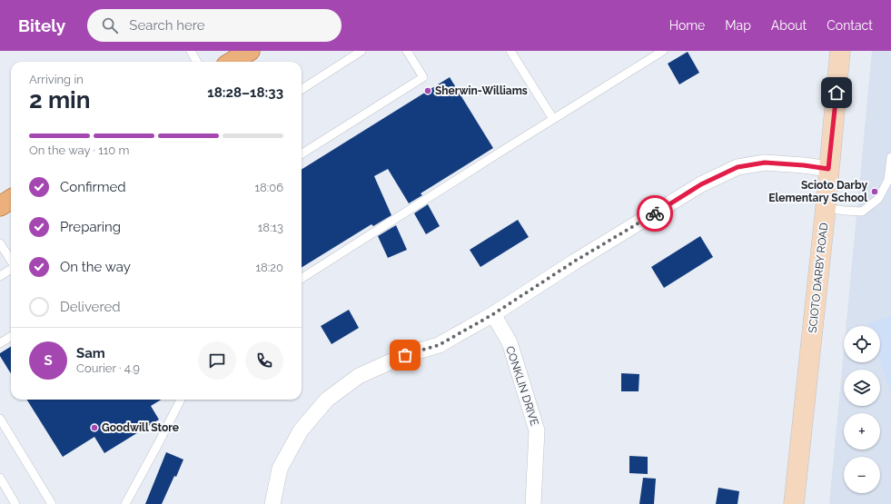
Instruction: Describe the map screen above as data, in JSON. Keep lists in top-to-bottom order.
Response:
{
  "streets": {
    "main road": ["SCIOTO DARBY ROAD"],
    "street": ["CONKLIN DRIVE"]
  },
  "places": ["Sherwin-Williams", "Scioto Darby Elementary School", "Goodwill Store"],
  "page": {
    "header": "Bitely",
    "search": "Search here",
    "nav": [
      "Home",
      "Map",
      "About",
      "Contact"
    ],
    "heading": ["2 min", "Arriving in", "18:28–18:33"],
    "panel": ["Sam", "Courier · 4.9"],
    "bar": "On the way · 110 m",
    "list": [
      ["Confirmed", "18:06"],
      ["Preparing", "18:13"],
      ["On the way", "18:20"],
      "Delivered"
    ],
    "map_buttons": ["+", "−"],
    "round": "S"
  }
}
